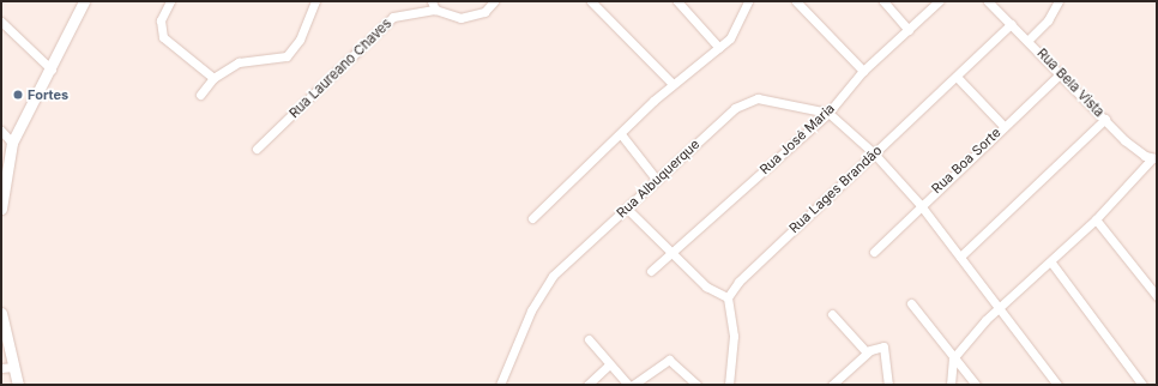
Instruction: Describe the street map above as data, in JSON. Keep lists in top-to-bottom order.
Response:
{
  "streets": {
    "street": [
      "Rua Laureano Chaves",
      "Rua Bela Vista",
      "Rua José Maria",
      "Rua Boa Sorte",
      "Rua Albuquerque",
      "Rua Lages Brandão"
    ]
  },
  "crossings": [
    ["Rua Bela Vista", "Rua Boa Sorte"],
    ["Rua Bela Vista", "Rua Lages Brandão"],
    ["Rua José Maria", "Rua Albuquerque"],
    ["Rua Boa Sorte", "Rua Albuquerque"],
    ["Rua Albuquerque", "Rua Lages Brandão"]
  ],
  "places": ["Fortes"]
}
